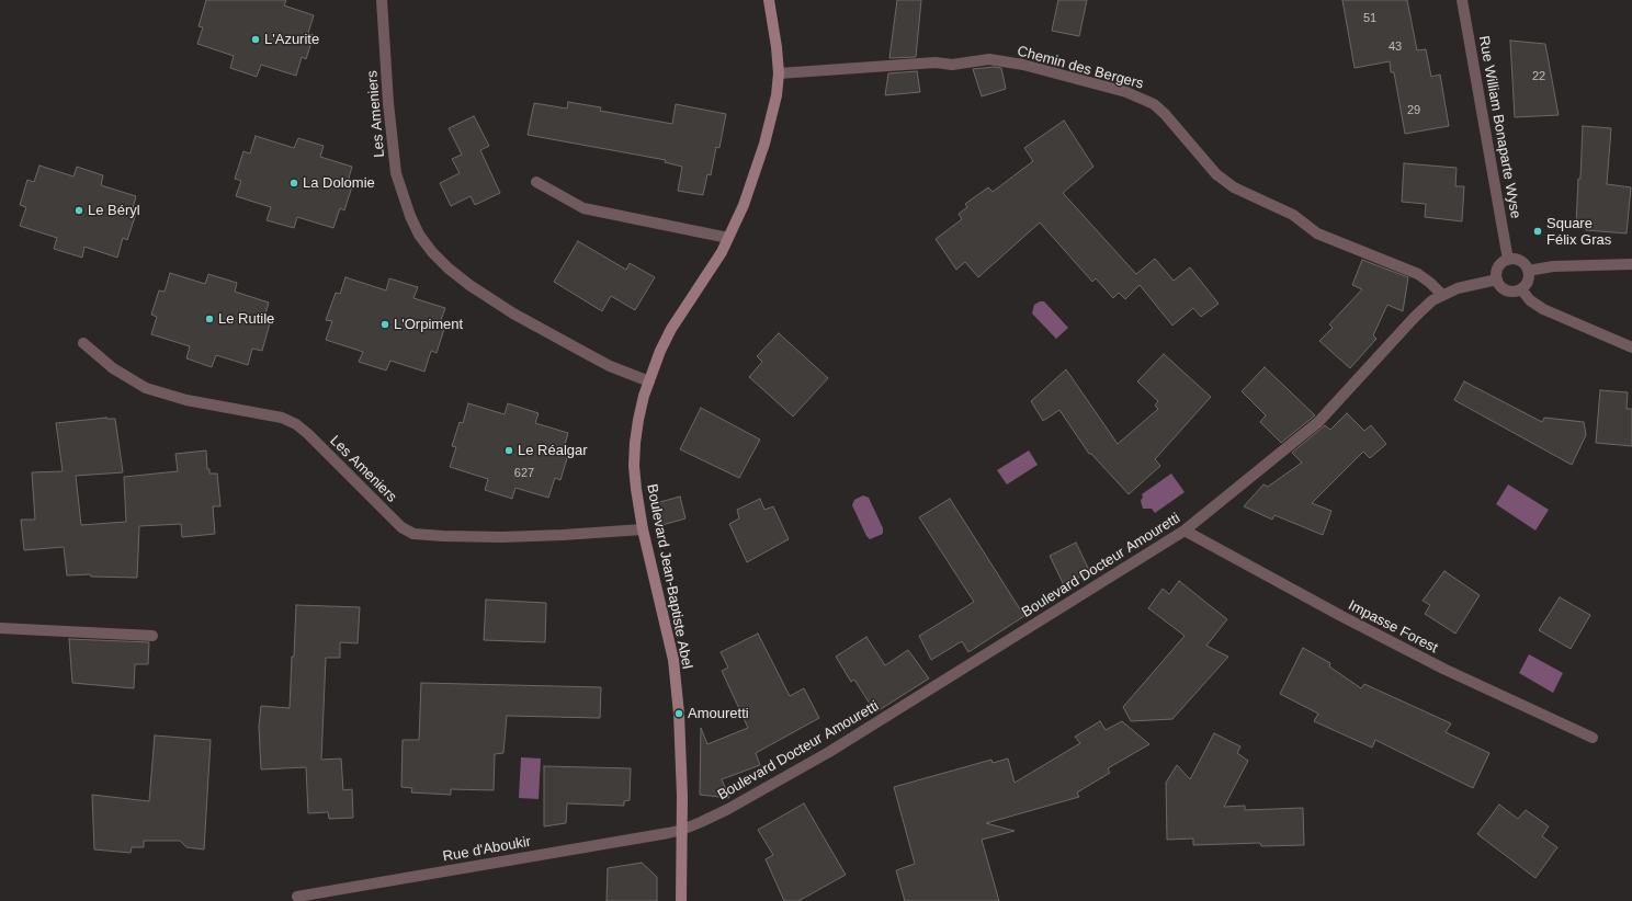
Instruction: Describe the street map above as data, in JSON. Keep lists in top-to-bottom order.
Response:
{
  "streets": {
    "street": [
      "Chemin des Bergers",
      "Les Ameniers",
      "Rue William Bonaparte Wyse",
      "Boulevard Docteur Amouretti",
      "Boulevard Jean-Baptiste Abel",
      "Impasse Forest",
      "Rue d'Aboukir"
    ]
  },
  "crossings": [
    ["Chemin des Bergers", "Boulevard Docteur Amouretti"],
    ["Chemin des Bergers", "Boulevard Jean-Baptiste Abel"],
    ["Les Ameniers", "Boulevard Jean-Baptiste Abel"],
    ["Rue William Bonaparte Wyse", "Boulevard Docteur Amouretti"],
    ["Boulevard Docteur Amouretti", "Boulevard Jean-Baptiste Abel"],
    ["Boulevard Docteur Amouretti", "Impasse Forest"],
    ["Boulevard Docteur Amouretti", "Rue d'Aboukir"],
    ["Boulevard Jean-Baptiste Abel", "Rue d'Aboukir"]
  ],
  "places": [
    "L'Azurite",
    "La Dolomie",
    "Le Béryl",
    "Square Félix Gras",
    "Le Rutile",
    "L'Orpiment",
    "Le Réalgar",
    "Amouretti"
  ],
  "house_numbers": [
    "51",
    "43",
    "22",
    "29",
    "627"
  ]
}
